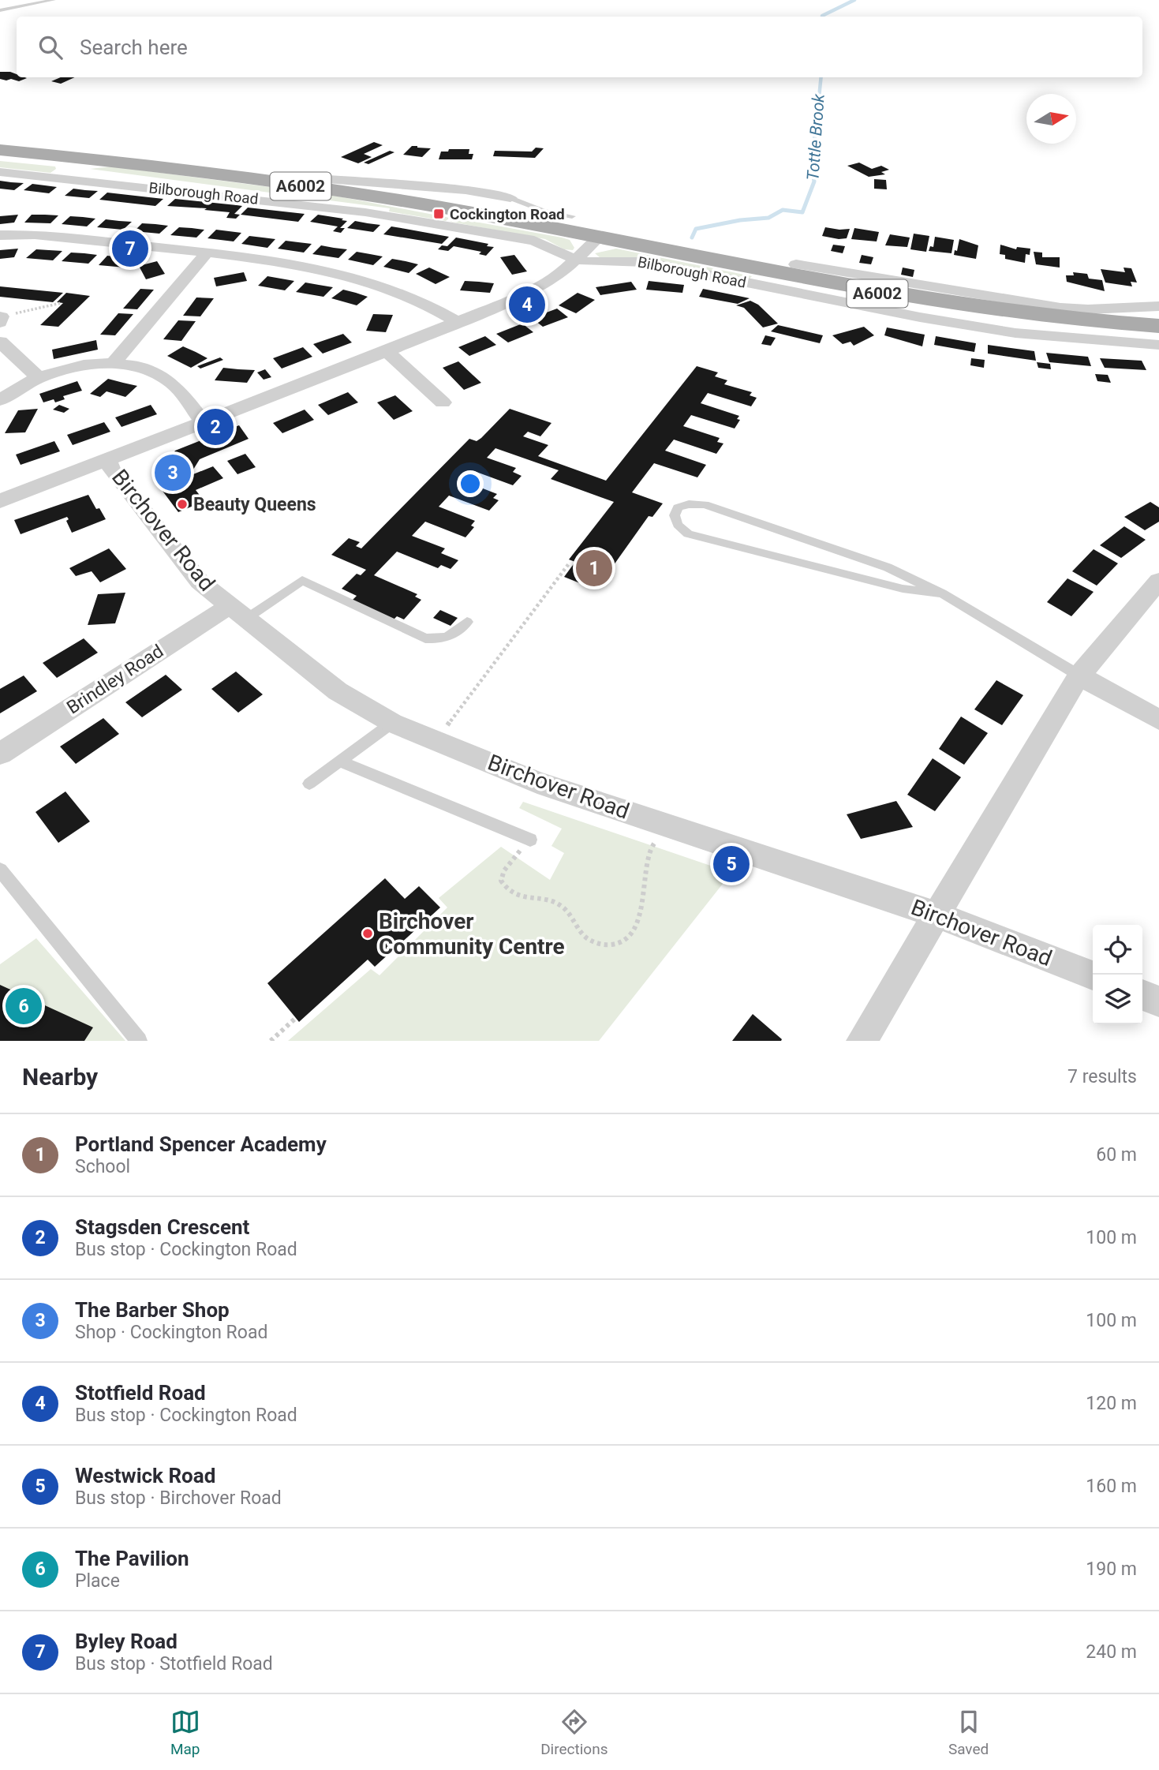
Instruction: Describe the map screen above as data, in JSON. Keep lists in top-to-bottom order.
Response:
{
  "streets": {
    "main road": ["A6002", "Bilborough Road"],
    "street": ["Birchover Road", "Brindley Road"]
  },
  "crossings": [
    ["Birchover Road", "Brindley Road"]
  ],
  "water": ["Tottle Brook"],
  "places": {
    "transit": ["Cockington Road"],
    "other": ["Beauty Queens", "Birchover Community Centre"]
  },
  "north": "right",
  "page": {
    "search": "Search here",
    "pins": [
      "7",
      "4",
      "2",
      "3",
      "1",
      "5",
      "6"
    ],
    "heading": ["Nearby", "7 results"],
    "list": [
      {
        "mark": "1",
        "name": "Portland Spencer Academy",
        "note": "School",
        "value": "60 m"
      },
      {
        "mark": "2",
        "name": "Stagsden Crescent",
        "note": "Bus stop · Cockington Road",
        "value": "100 m"
      },
      {
        "mark": "3",
        "name": "The Barber Shop",
        "note": "Shop · Cockington Road",
        "value": "100 m"
      },
      {
        "mark": "4",
        "name": "Stotfield Road",
        "note": "Bus stop · Cockington Road",
        "value": "120 m"
      },
      {
        "mark": "5",
        "name": "Westwick Road",
        "note": "Bus stop · Birchover Road",
        "value": "160 m"
      },
      {
        "mark": "6",
        "name": "The Pavilion",
        "note": "Place",
        "value": "190 m"
      },
      {
        "mark": "7",
        "name": "Byley Road",
        "note": "Bus stop · Stotfield Road",
        "value": "240 m"
      }
    ],
    "nav": ["Map", "Directions", "Saved"]
  }
}
